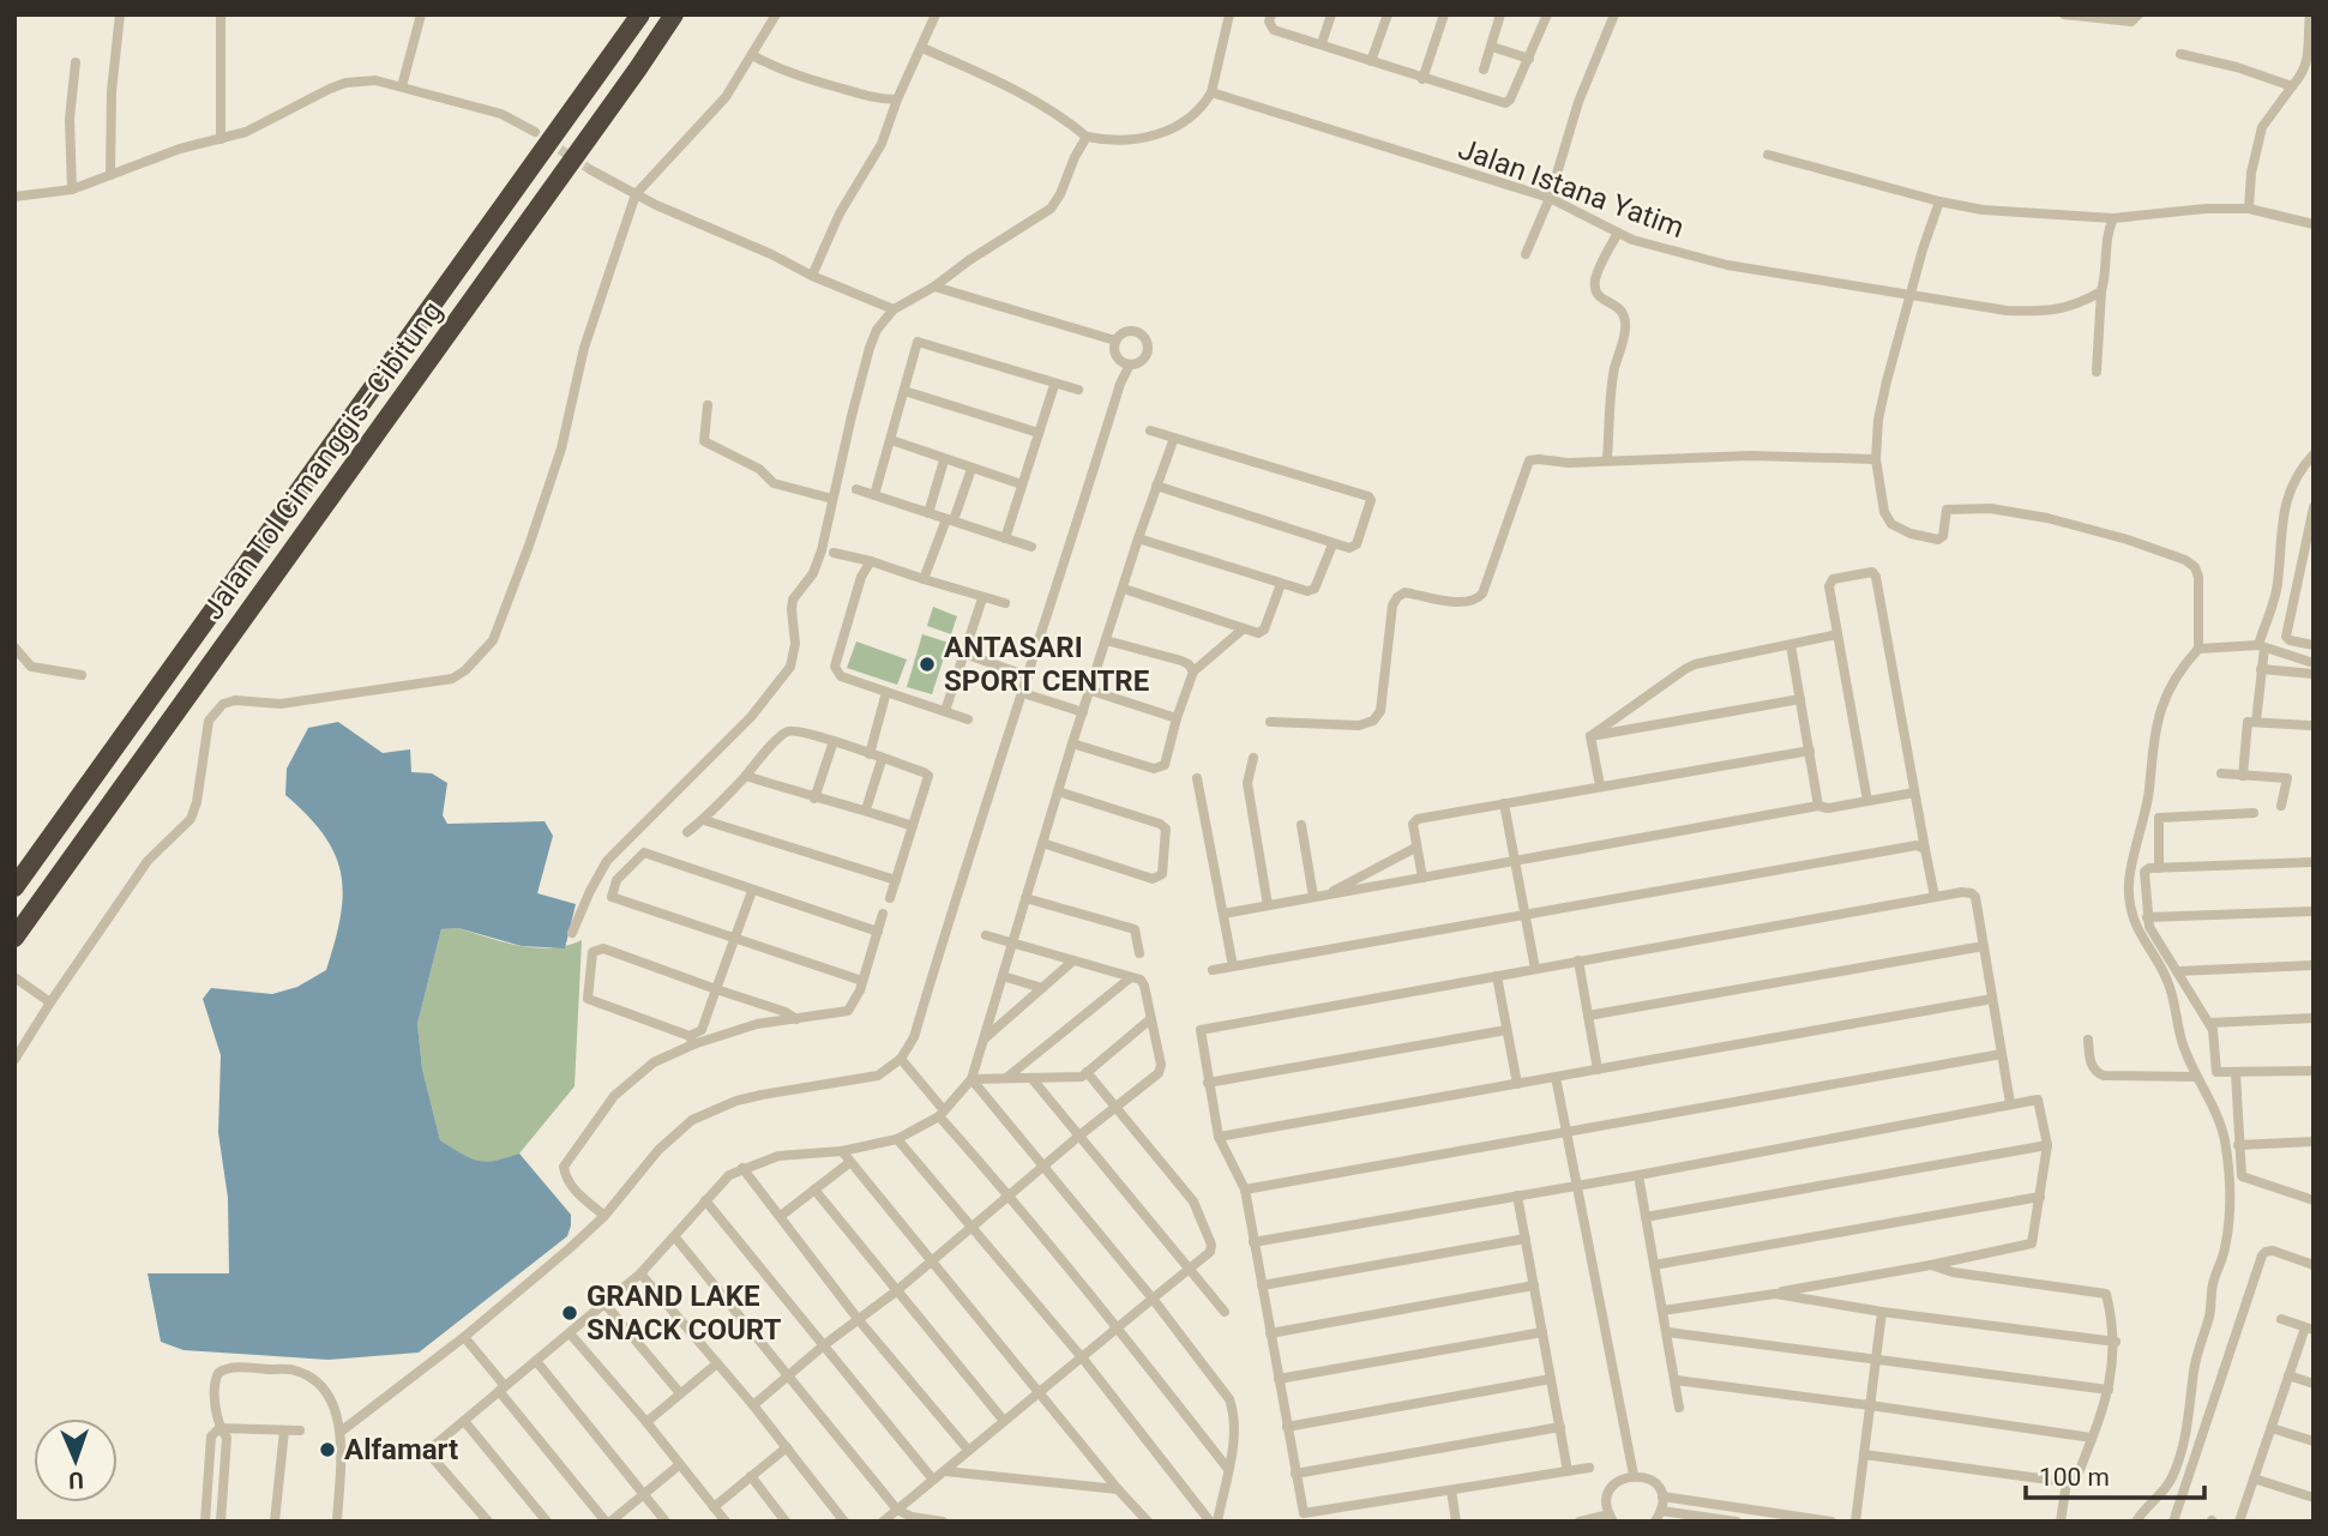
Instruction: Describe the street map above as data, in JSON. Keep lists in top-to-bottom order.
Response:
{
  "streets": {
    "highway": ["Jalan Tol Cimanggis–Cibitung"],
    "street": ["Jalan Istana Yatim"]
  },
  "places": ["ANTASARI SPORT CENTRE", "GRAND LAKE SNACK COURT", "Alfamart"],
  "scale_bar": "100 m",
  "north": "bottom"
}
